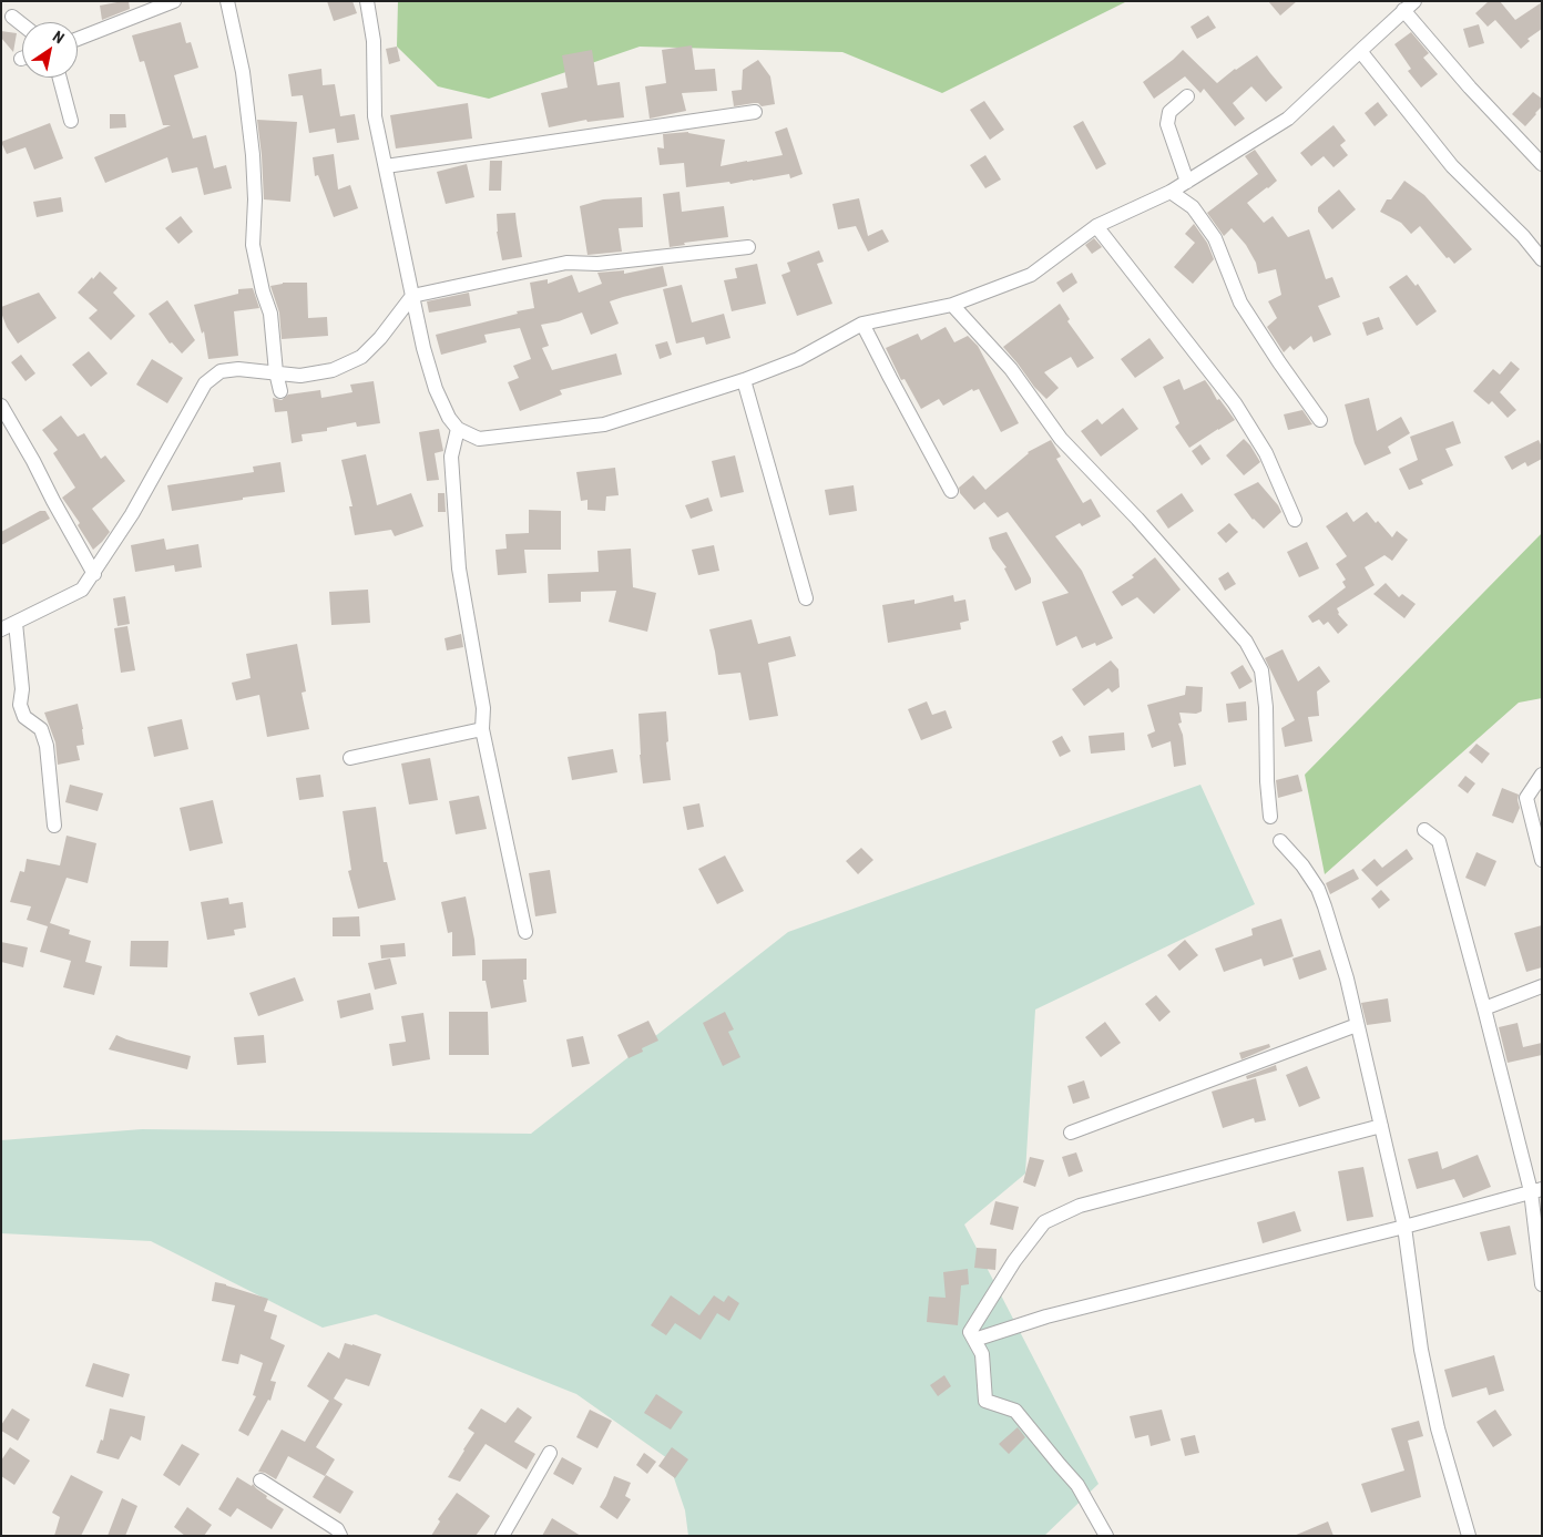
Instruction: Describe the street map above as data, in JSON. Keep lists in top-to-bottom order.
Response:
{
  "north": "top right"
}
